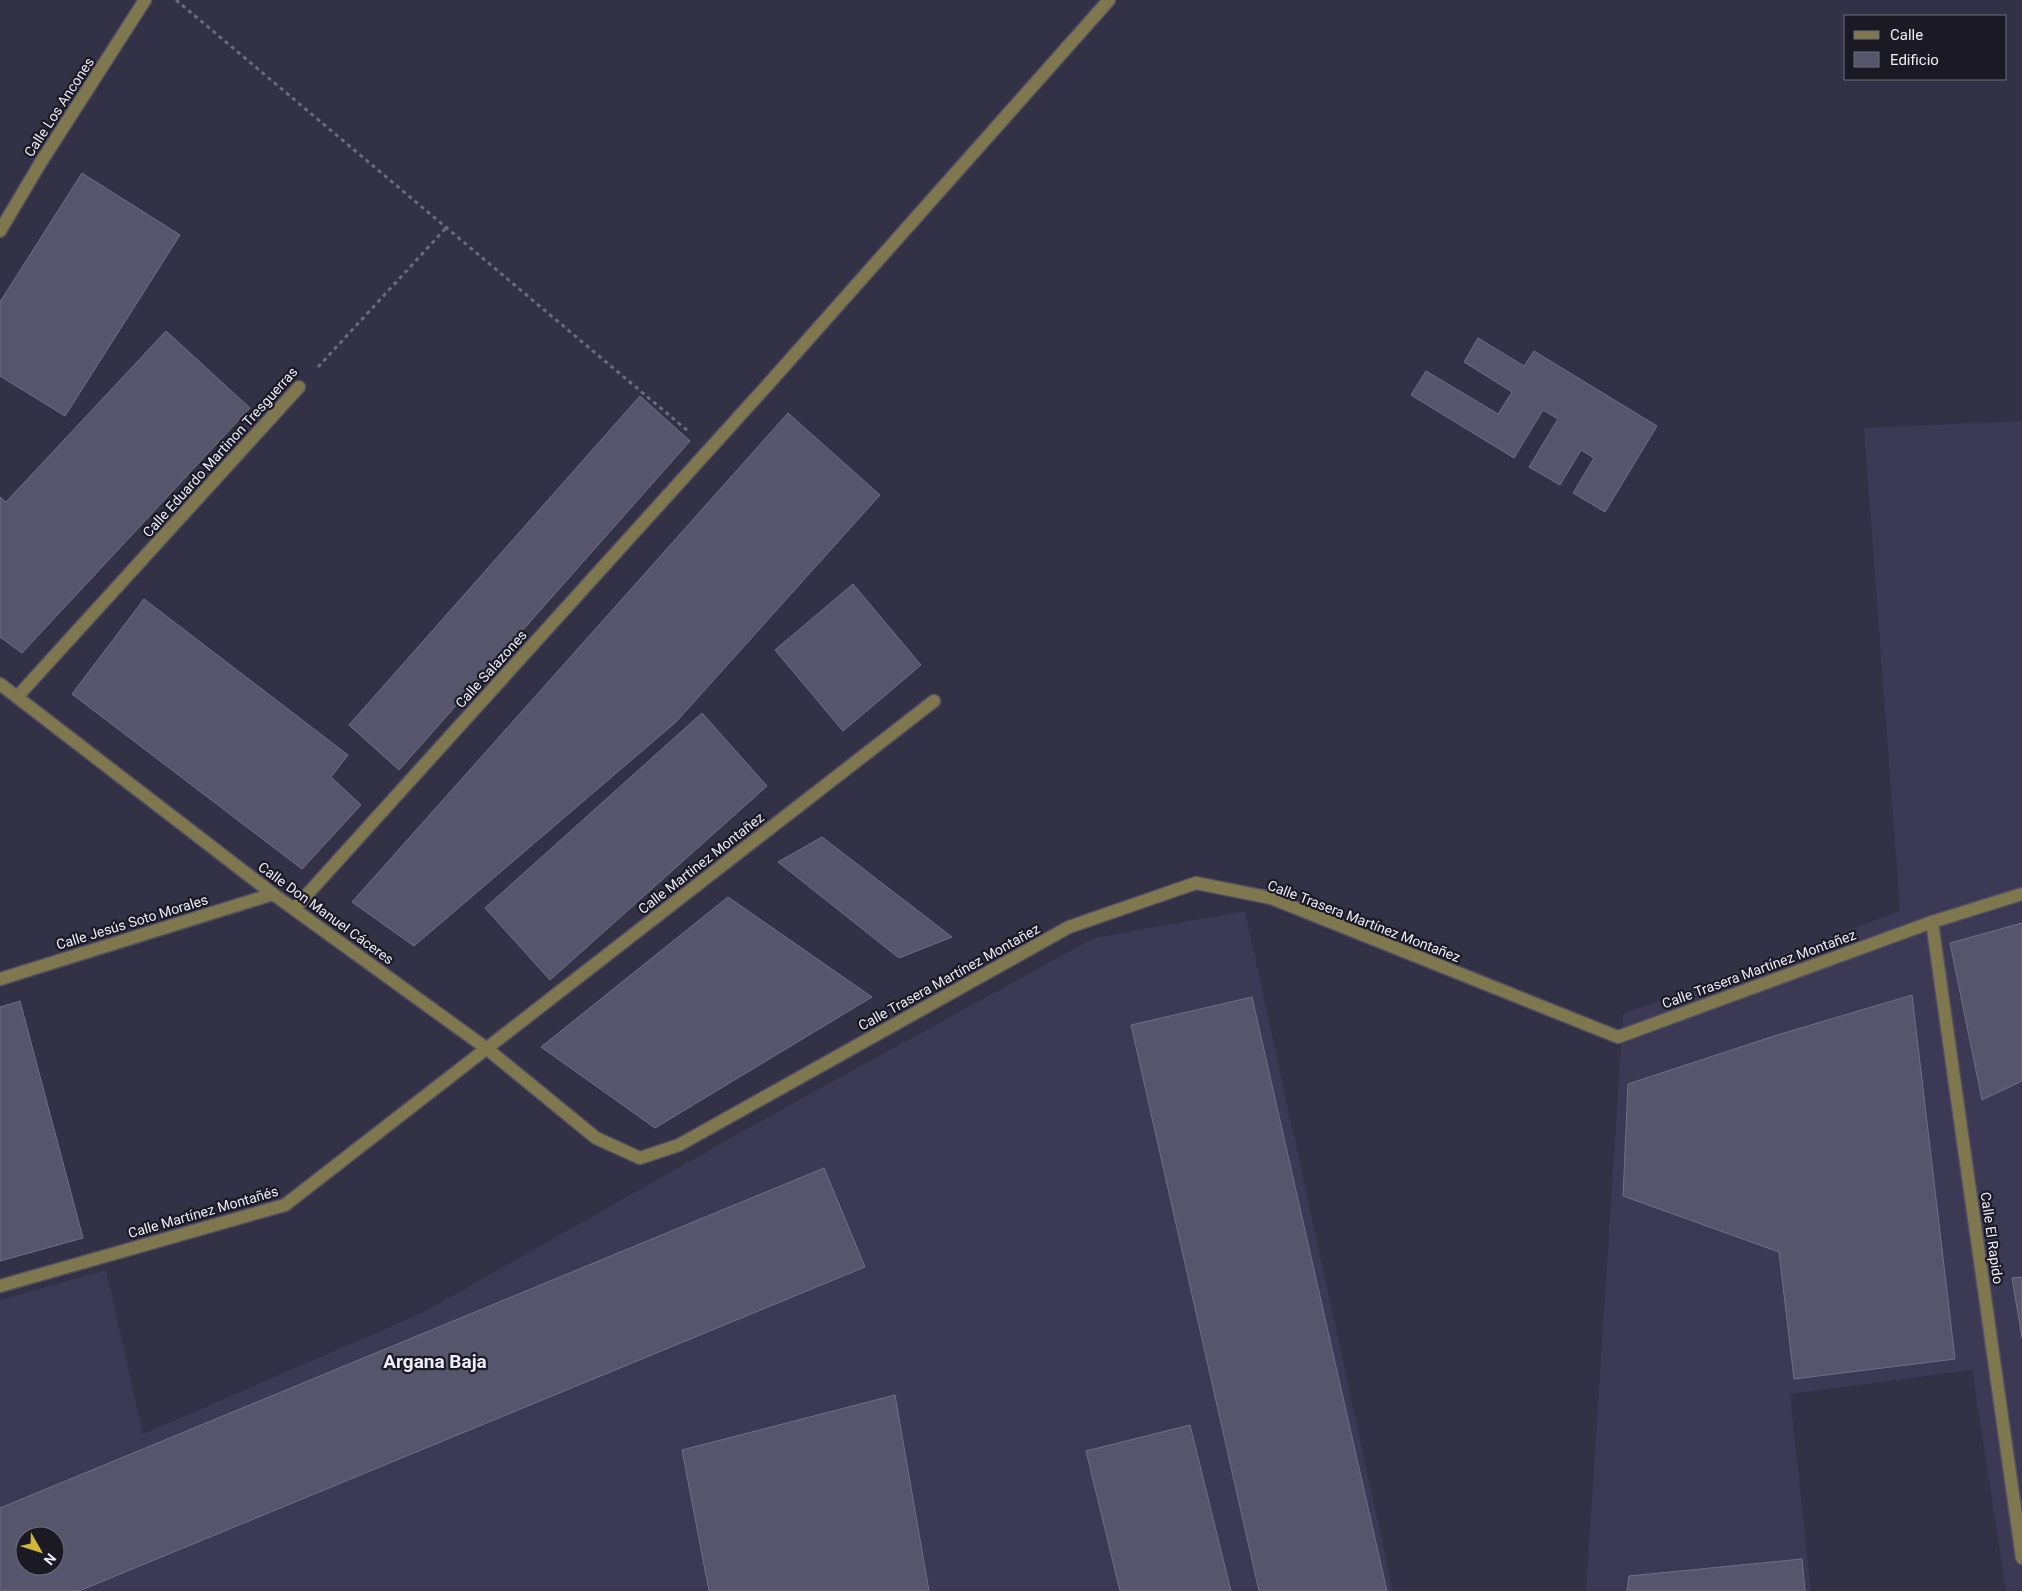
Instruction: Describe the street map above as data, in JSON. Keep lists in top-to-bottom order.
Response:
{
  "streets": {
    "street": [
      "Calle Los Ancones",
      "Calle Eduardo Martinon Tresguerras",
      "Calle Salazones",
      "Calle Martinez Montañez",
      "Calle Don Manuel Cáceres",
      "Calle Trasera Martínez Montañez",
      "Calle Jesús Soto Morales",
      "Calle Martínez Montañés",
      "Calle El Rapido"
    ]
  },
  "crossings": [
    ["Calle Eduardo Martinon Tresguerras", "Calle Don Manuel Cáceres"],
    ["Calle Salazones", "Calle Don Manuel Cáceres"],
    ["Calle Martinez Montañez", "Calle Don Manuel Cáceres"],
    ["Calle Martinez Montañez", "Calle Martínez Montañés"],
    ["Calle Don Manuel Cáceres", "Calle Trasera Martínez Montañez"],
    ["Calle Don Manuel Cáceres", "Calle Jesús Soto Morales"],
    ["Calle Don Manuel Cáceres", "Calle Martínez Montañés"],
    ["Calle Trasera Martínez Montañez", "Calle El Rapido"]
  ],
  "districts": ["Argana Baja"],
  "legend": ["Calle", "Edificio"],
  "north": "bottom right"
}
